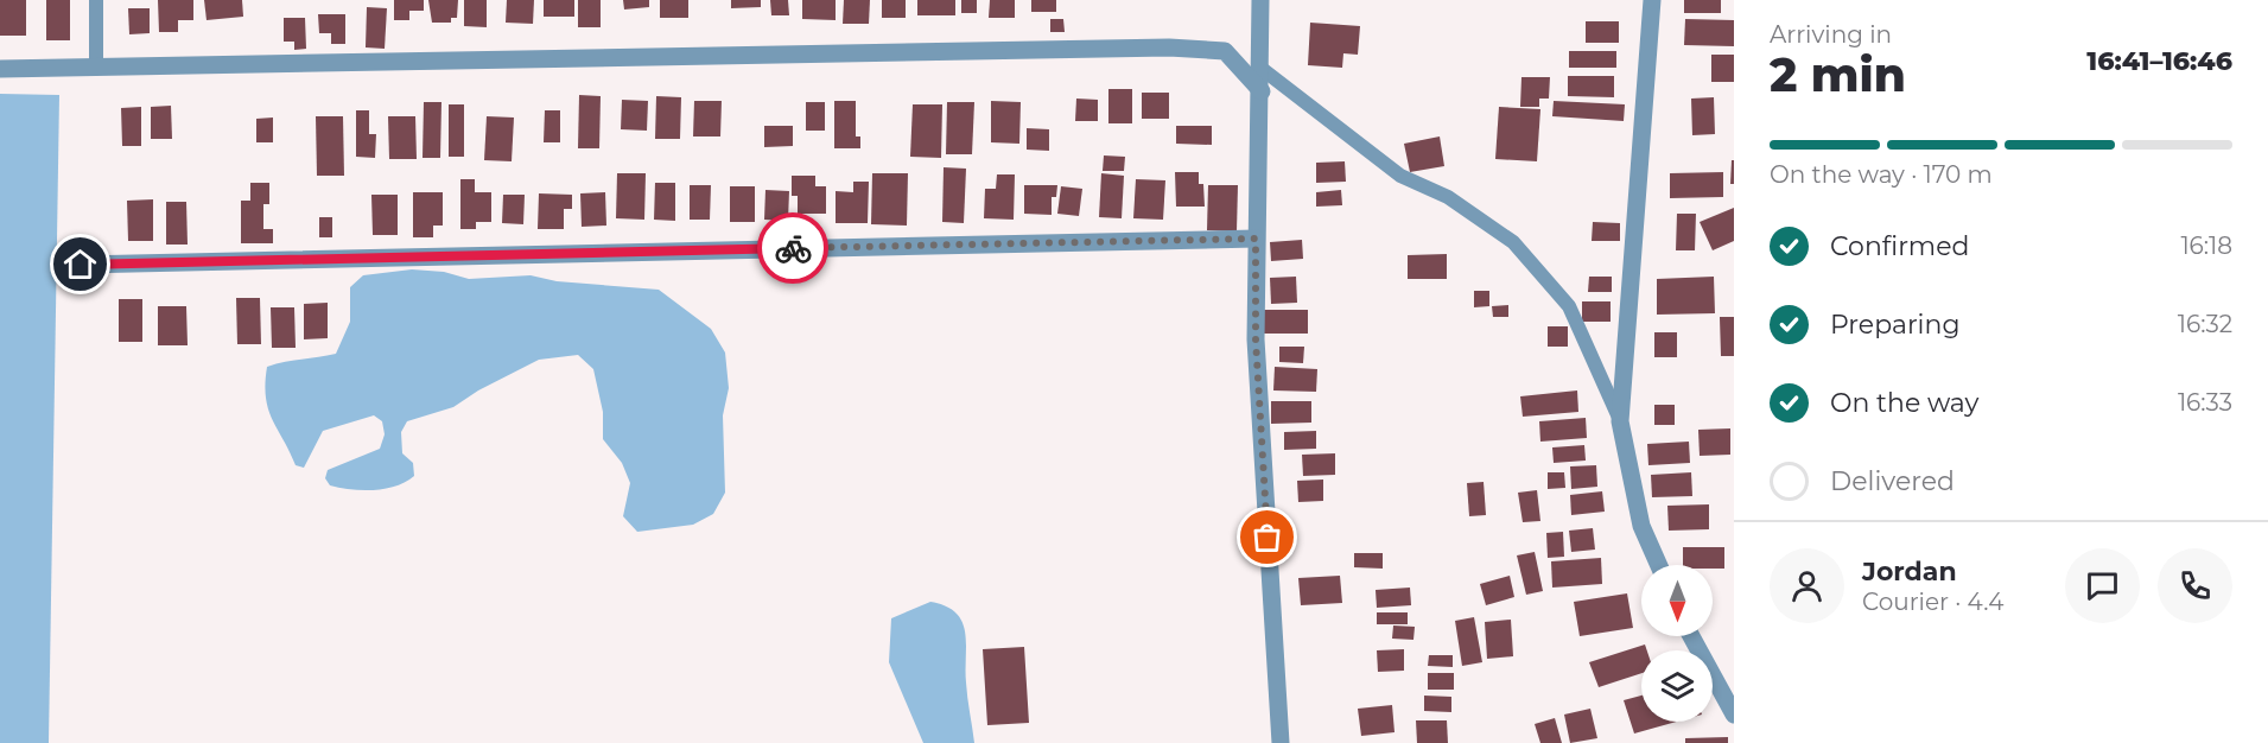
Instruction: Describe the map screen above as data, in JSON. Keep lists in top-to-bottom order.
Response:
{
  "north": "bottom",
  "page": {
    "heading": ["2 min", "Arriving in", "16:41–16:46"],
    "panel": ["Jordan", "Courier · 4.4"],
    "bar": "On the way · 170 m",
    "list": [
      ["Confirmed", "16:18"],
      ["Preparing", "16:32"],
      ["On the way", "16:33"],
      "Delivered"
    ]
  }
}
